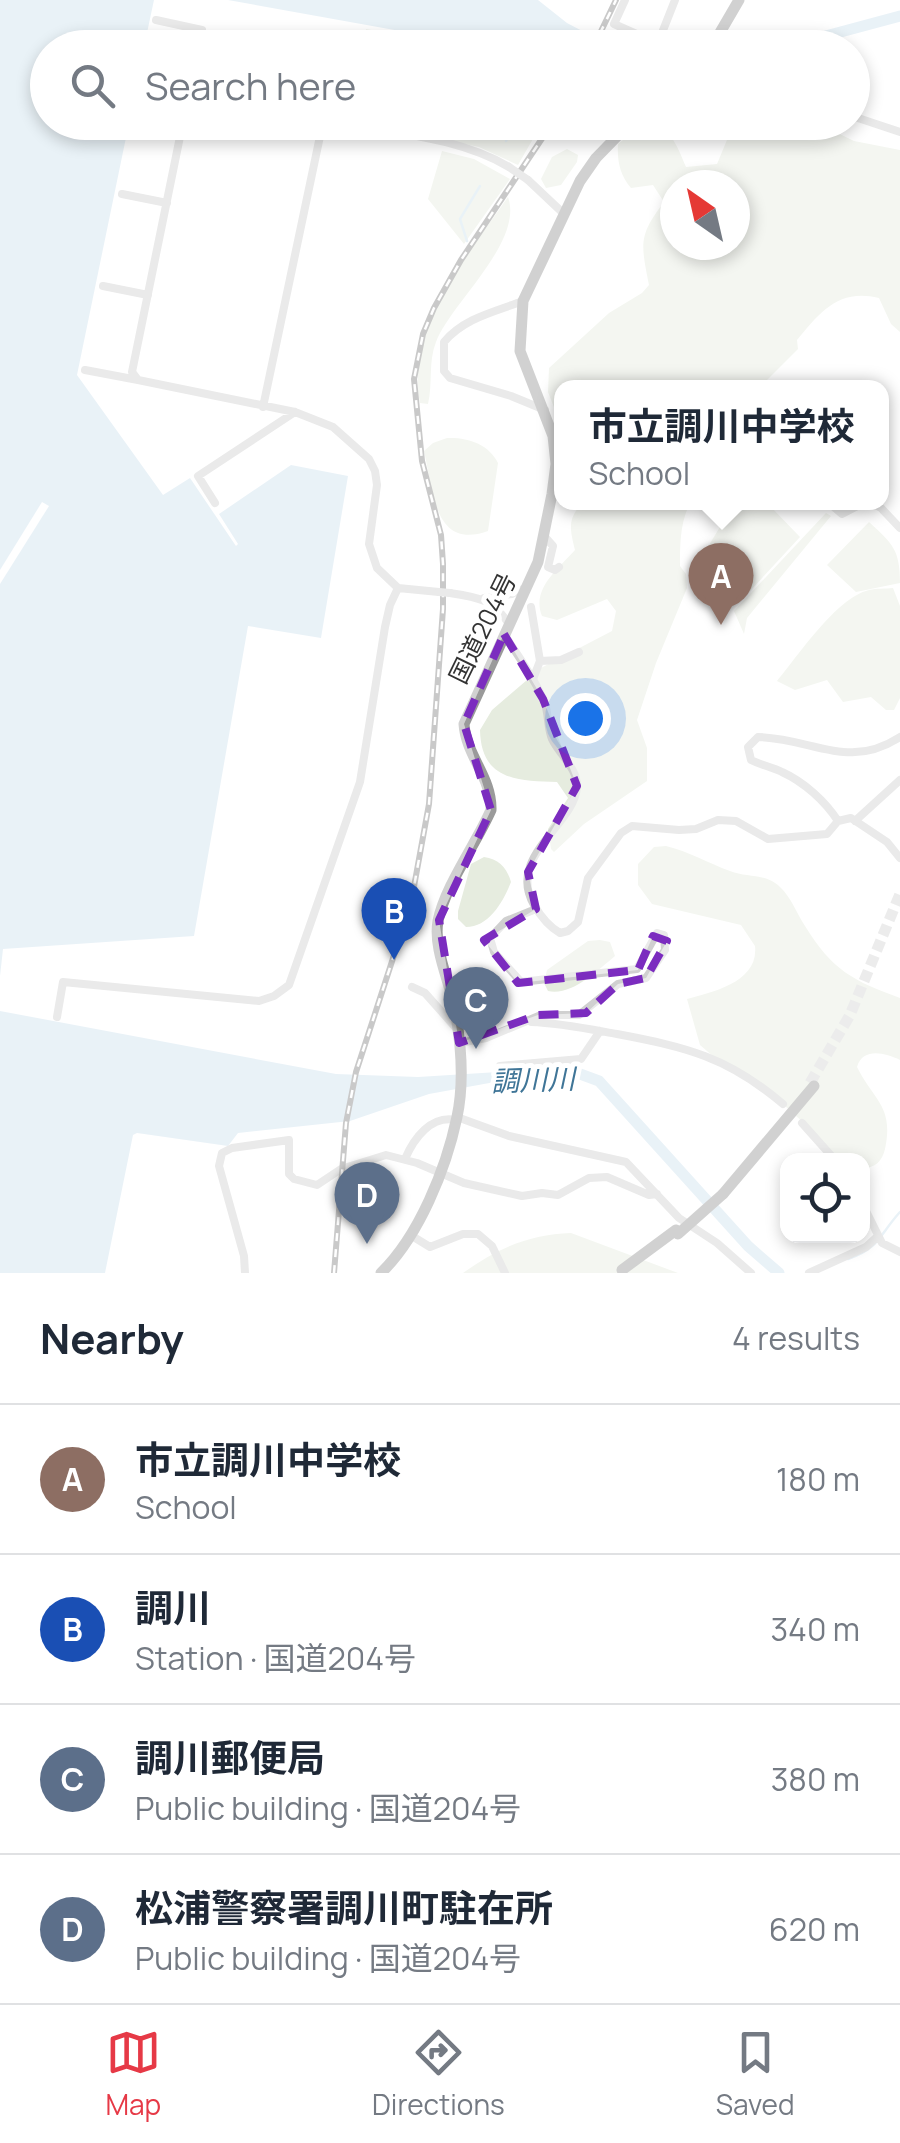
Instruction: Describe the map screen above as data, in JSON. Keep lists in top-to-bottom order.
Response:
{
  "streets": {
    "highway": ["国道204号"]
  },
  "water": ["調川川"],
  "north": "top left",
  "page": {
    "search": "Search here",
    "popup": ["市立調川中学校", "School"],
    "pins": [
      "A",
      "B",
      "C",
      "D"
    ],
    "heading": ["Nearby", "4 results"],
    "list": [
      {
        "mark": "A",
        "name": "市立調川中学校",
        "note": "School",
        "value": "180 m"
      },
      {
        "mark": "B",
        "name": "調川",
        "note": "Station · 国道204号",
        "value": "340 m"
      },
      {
        "mark": "C",
        "name": "調川郵便局",
        "note": "Public building · 国道204号",
        "value": "380 m"
      },
      {
        "mark": "D",
        "name": "松浦警察署調川町駐在所",
        "note": "Public building · 国道204号",
        "value": "620 m"
      }
    ],
    "nav": ["Map", "Directions", "Saved"]
  }
}
